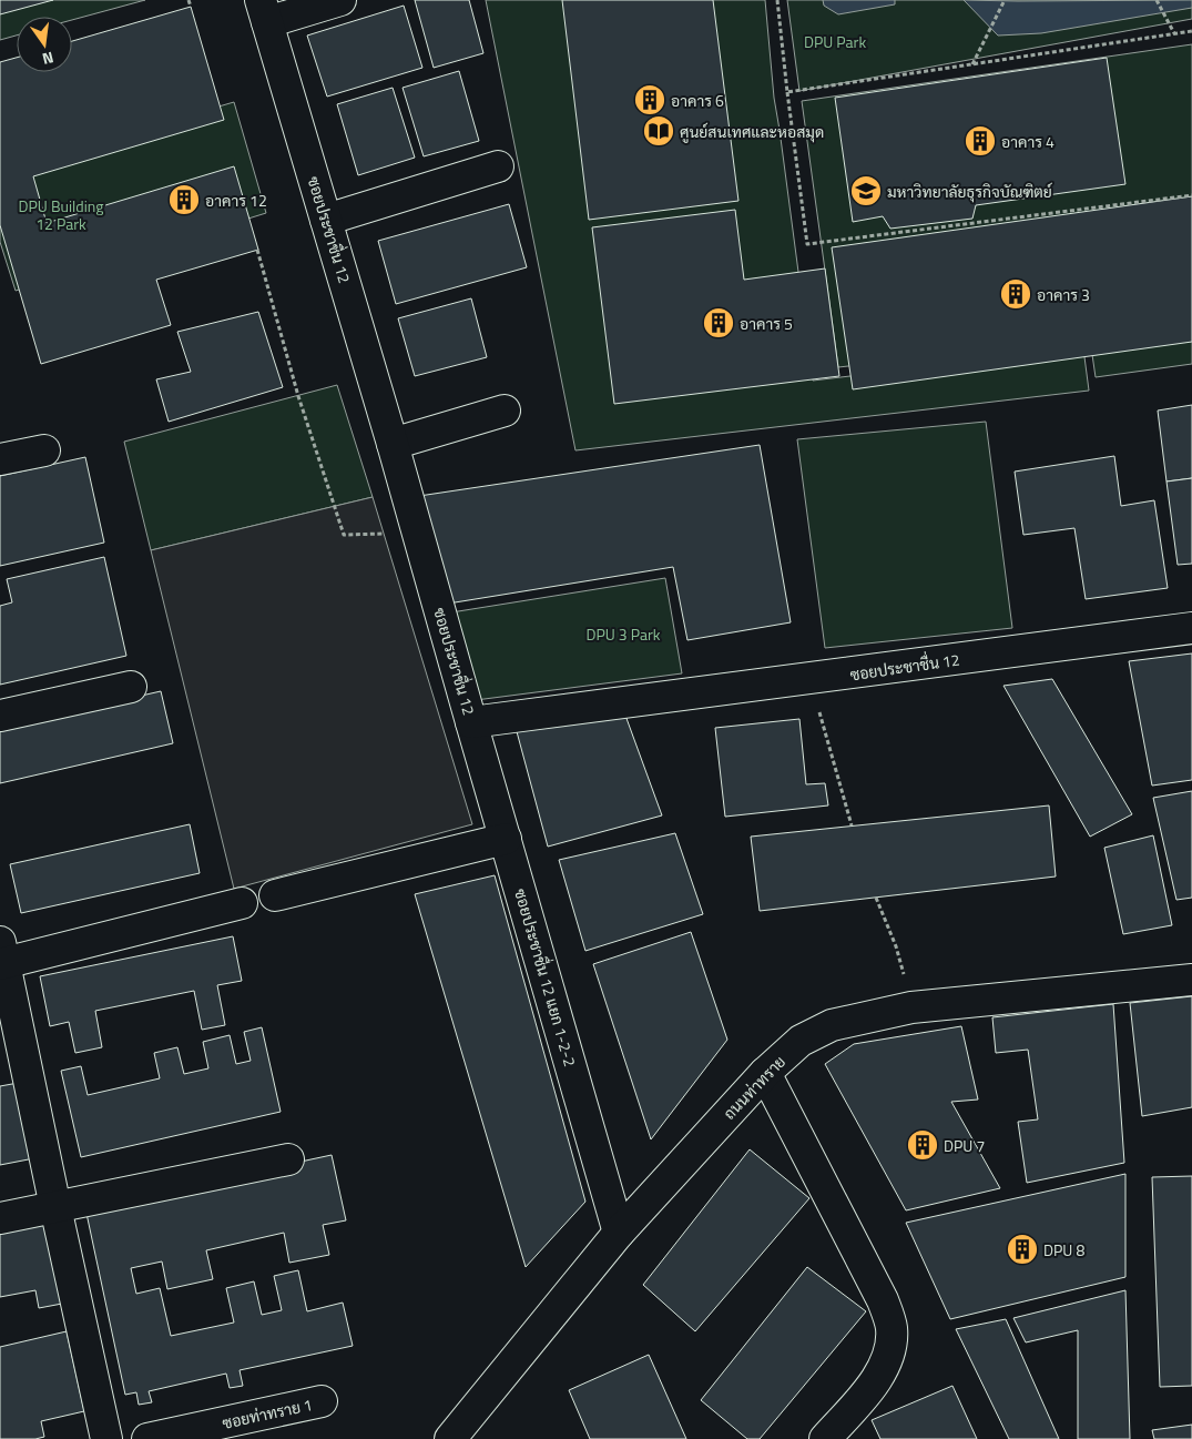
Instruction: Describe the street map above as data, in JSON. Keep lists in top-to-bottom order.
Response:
{
  "streets": {
    "street": [
      "ซอยประชาชื่น 12",
      "ซอยประชาชื่น 12 แยก 1-2-2",
      "ถนนท่าทราย",
      "ซอยท่าทราย 1"
    ]
  },
  "crossings": [
    ["ซอยประชาชื่น 12", "ซอยประชาชื่น 12 แยก 1-2-2"],
    ["ซอยประชาชื่น 12 แยก 1-2-2", "ถนนท่าทราย"]
  ],
  "parks": ["DPU Park", "DPU Building 12 Park", "DPU 3 Park"],
  "places": {
    "building": [
      "อาคาร 6",
      "อาคาร 4",
      "อาคาร 12",
      "อาคาร 3",
      "อาคาร 5",
      "DPU 7",
      "DPU 8"
    ],
    "library": ["ศูนย์สนเทศและหอสมุด"],
    "school or university": ["มหาวิทยาลัยธุรกิจบัณฑิตย์"]
  },
  "north": "bottom"
}
